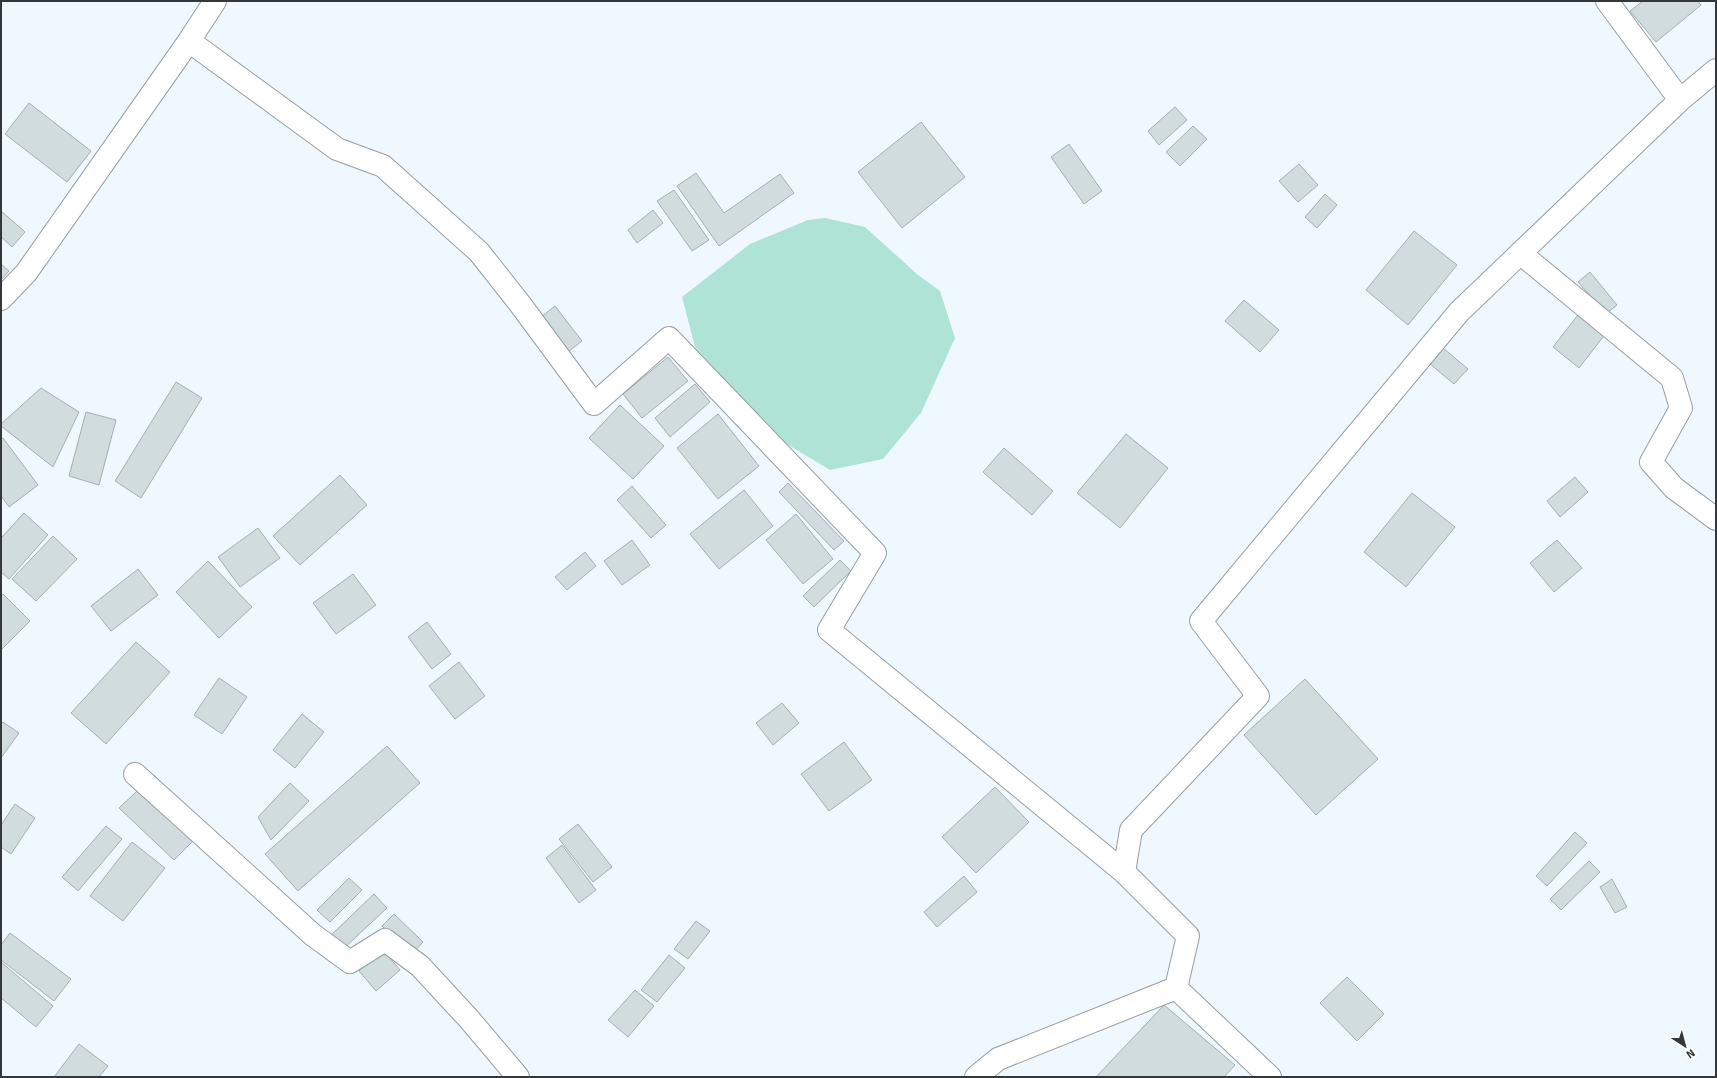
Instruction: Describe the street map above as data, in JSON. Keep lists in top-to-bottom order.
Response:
{
  "north": "bottom right"
}
